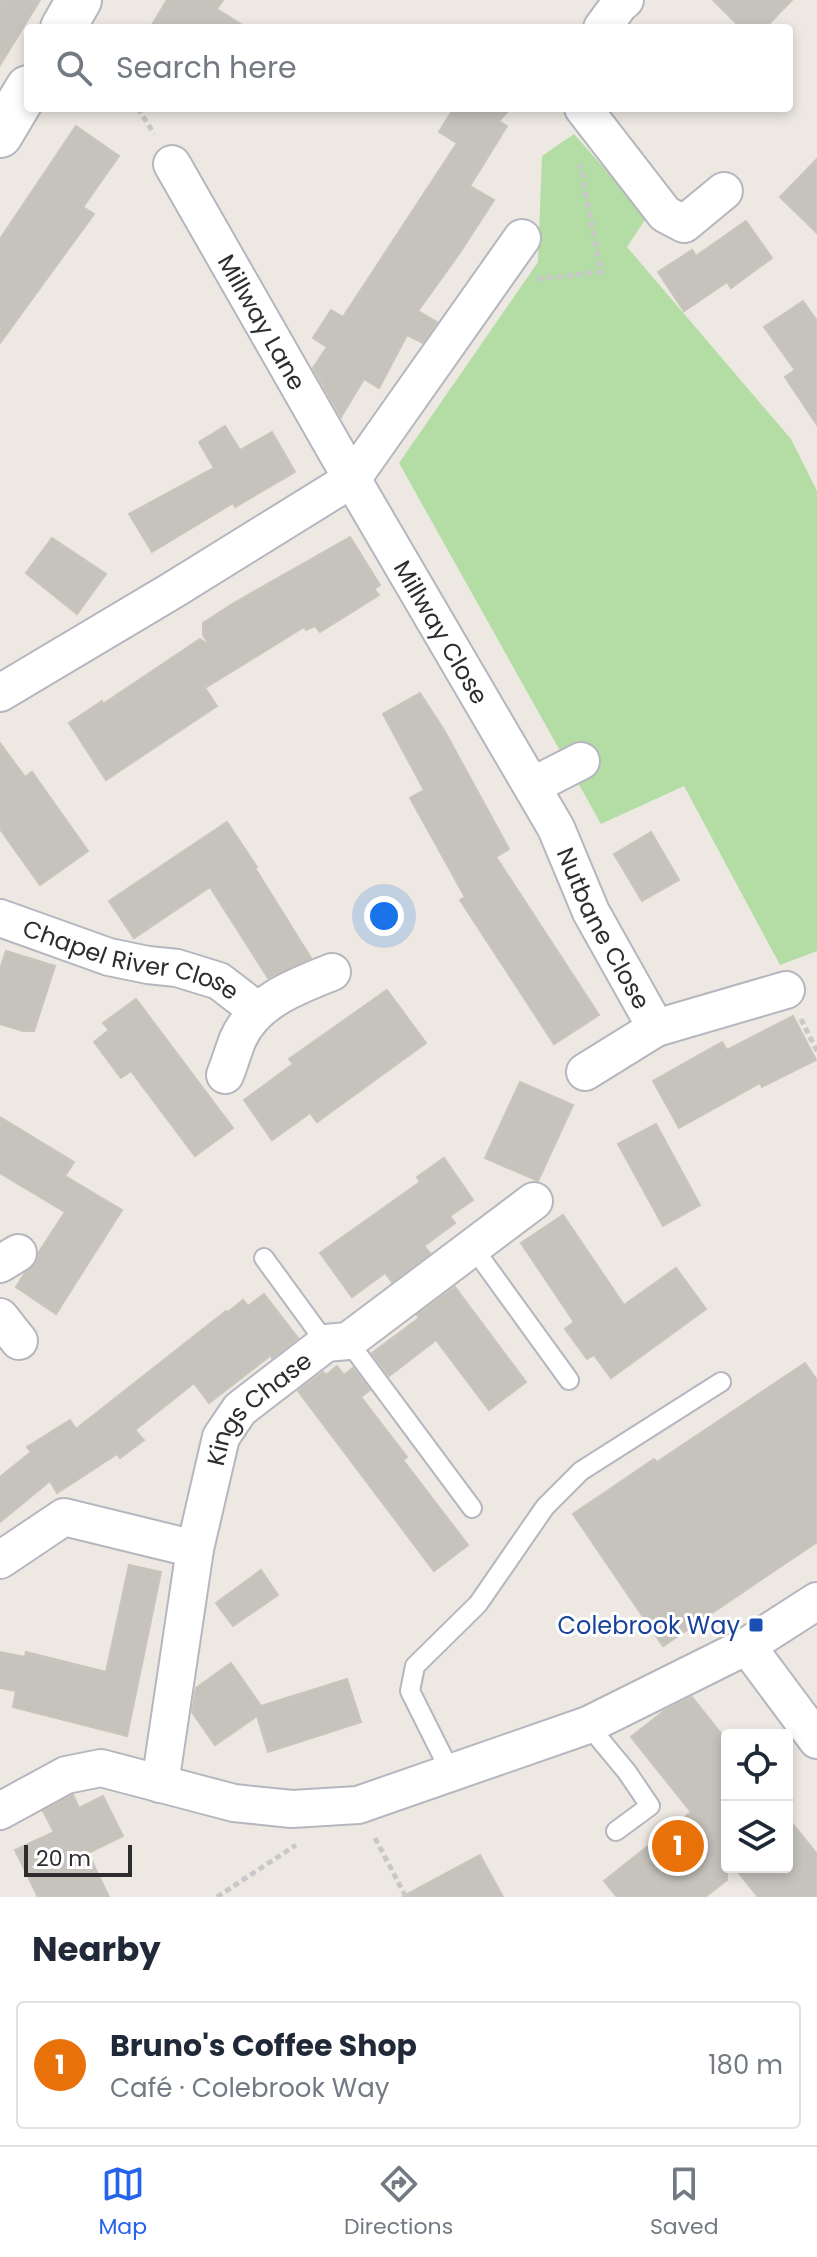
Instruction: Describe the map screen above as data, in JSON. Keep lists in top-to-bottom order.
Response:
{
  "streets": {
    "street": [
      "Millway Lane",
      "Millway Close",
      "Nutbane Close",
      "Chapel River Close",
      "Kings Chase"
    ]
  },
  "crossings": [
    ["Millway Lane", "Millway Close"],
    ["Millway Close", "Nutbane Close"]
  ],
  "places": {
    "transit": ["Colebrook Way"]
  },
  "scale_bar": "20 m",
  "page": {
    "search": "Search here",
    "pins": "1",
    "scale": "20 m",
    "heading": "Nearby",
    "list": [
      {
        "mark": "1",
        "name": "Bruno's Coffee Shop",
        "note": "Café · Colebrook Way",
        "value": "180 m"
      }
    ],
    "nav": ["Map", "Directions", "Saved"]
  }
}
